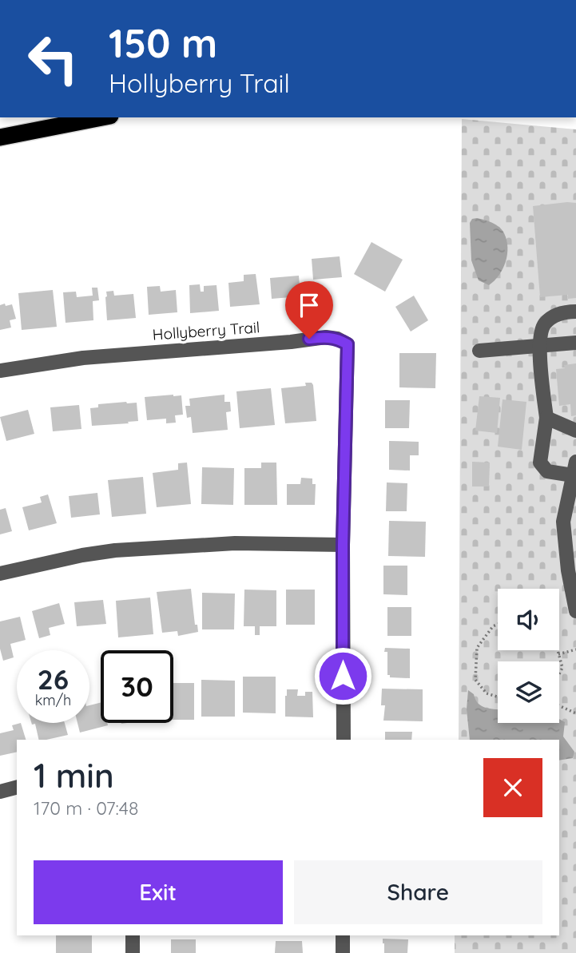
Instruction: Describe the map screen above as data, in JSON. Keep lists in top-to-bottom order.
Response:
{
  "streets": {
    "street": ["Hollyberry Trail"]
  },
  "page": {
    "turn": ["150 m", "Hollyberry Trail"],
    "speed": "26 km/h",
    "limit": "30",
    "heading": ["1 min", "170 m · 07:48"],
    "buttons": ["Exit", "Share"]
  }
}
